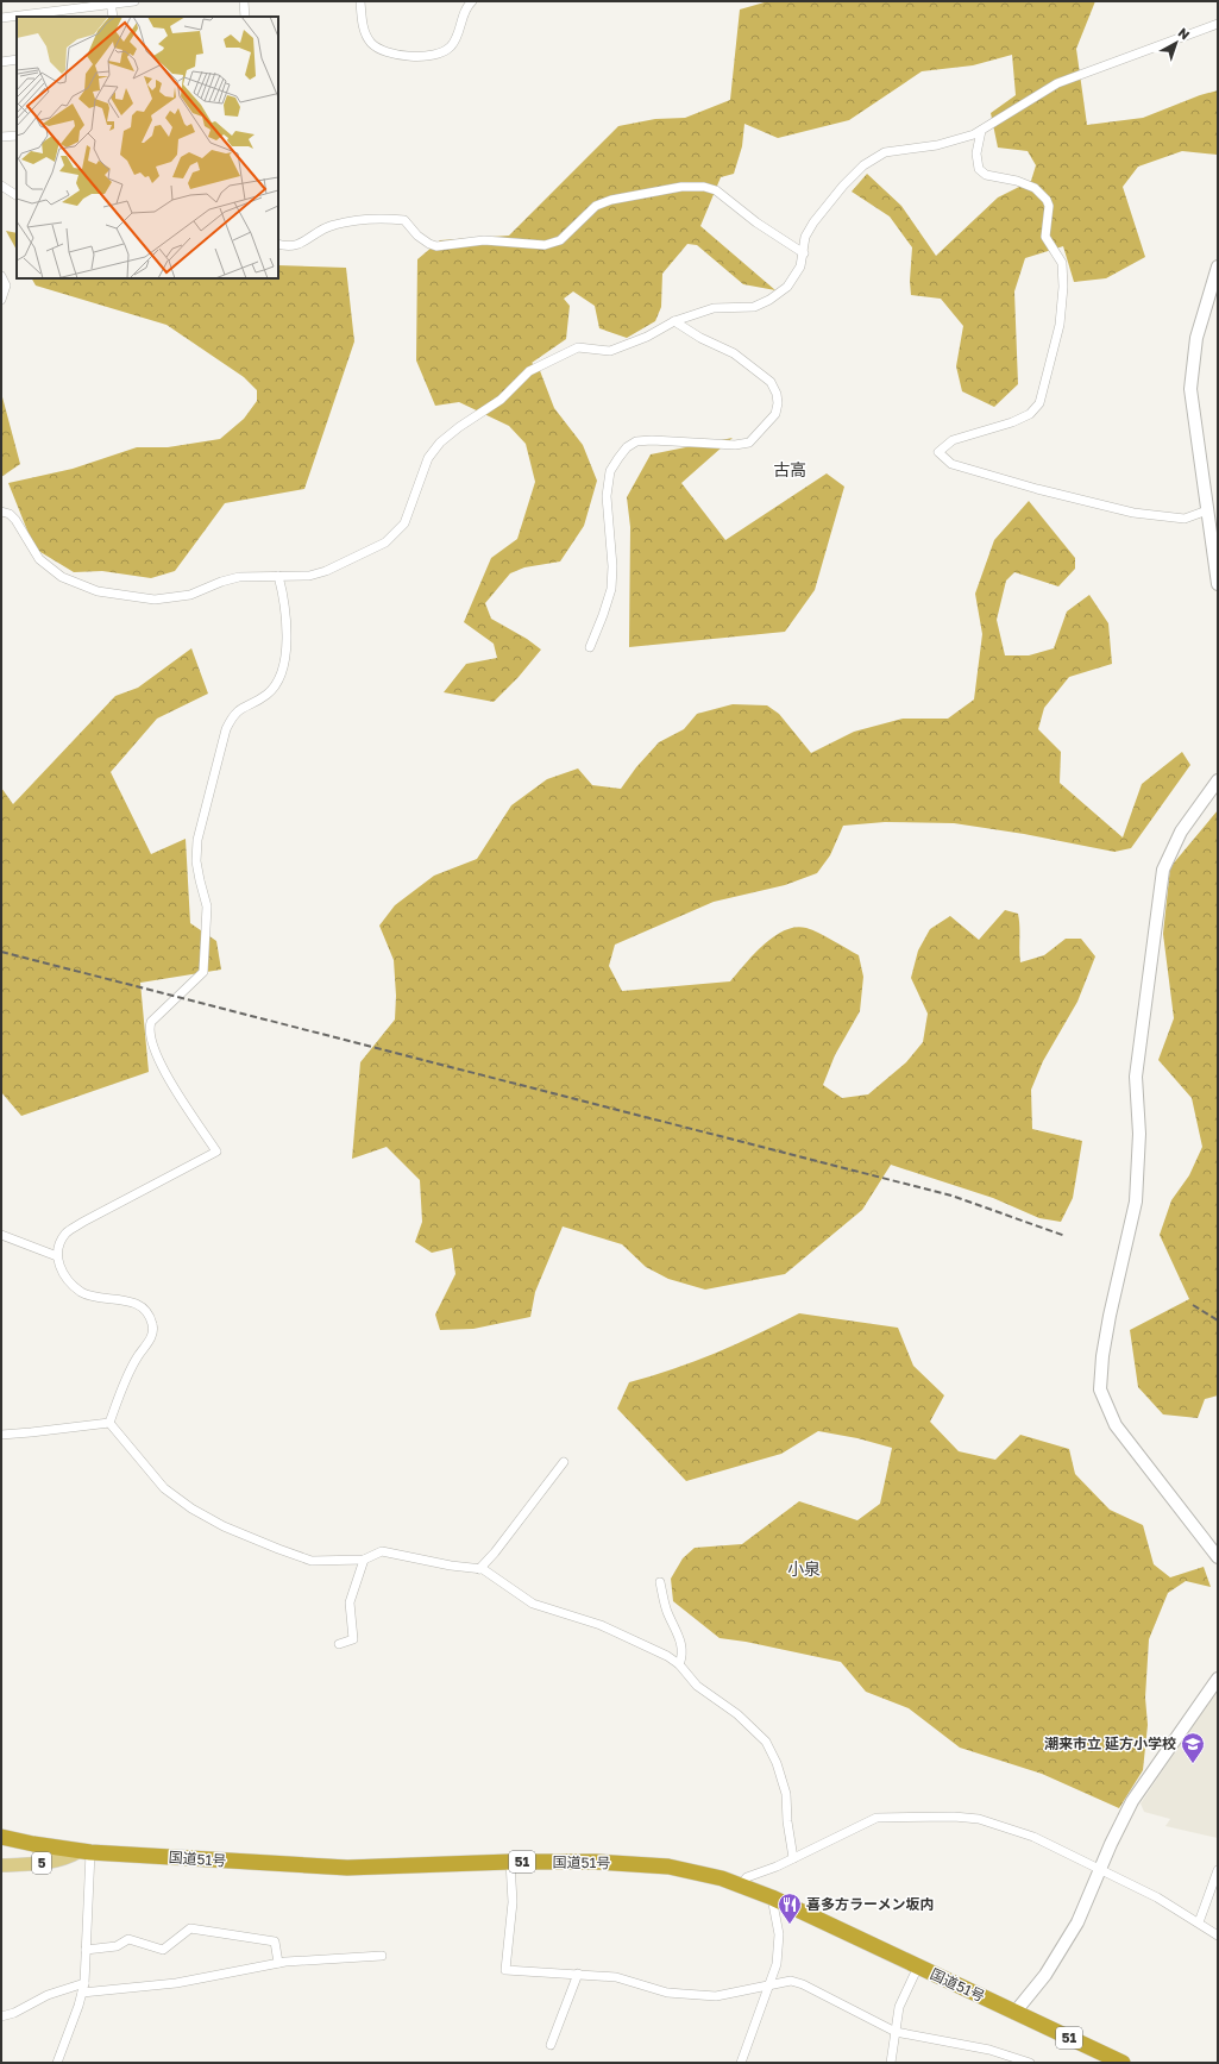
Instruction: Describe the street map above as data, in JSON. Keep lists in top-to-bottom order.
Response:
{
  "streets": {
    "highway": ["国道51号", "51"],
    "main road": ["5"]
  },
  "crossings": [
    ["国道51号", "5"]
  ],
  "districts": ["古高", "小泉"],
  "places": {
    "school or university": ["潮来市立 延方小学校"],
    "restaurant": ["喜多方ラーメン坂内"]
  },
  "north": "top right"
}
